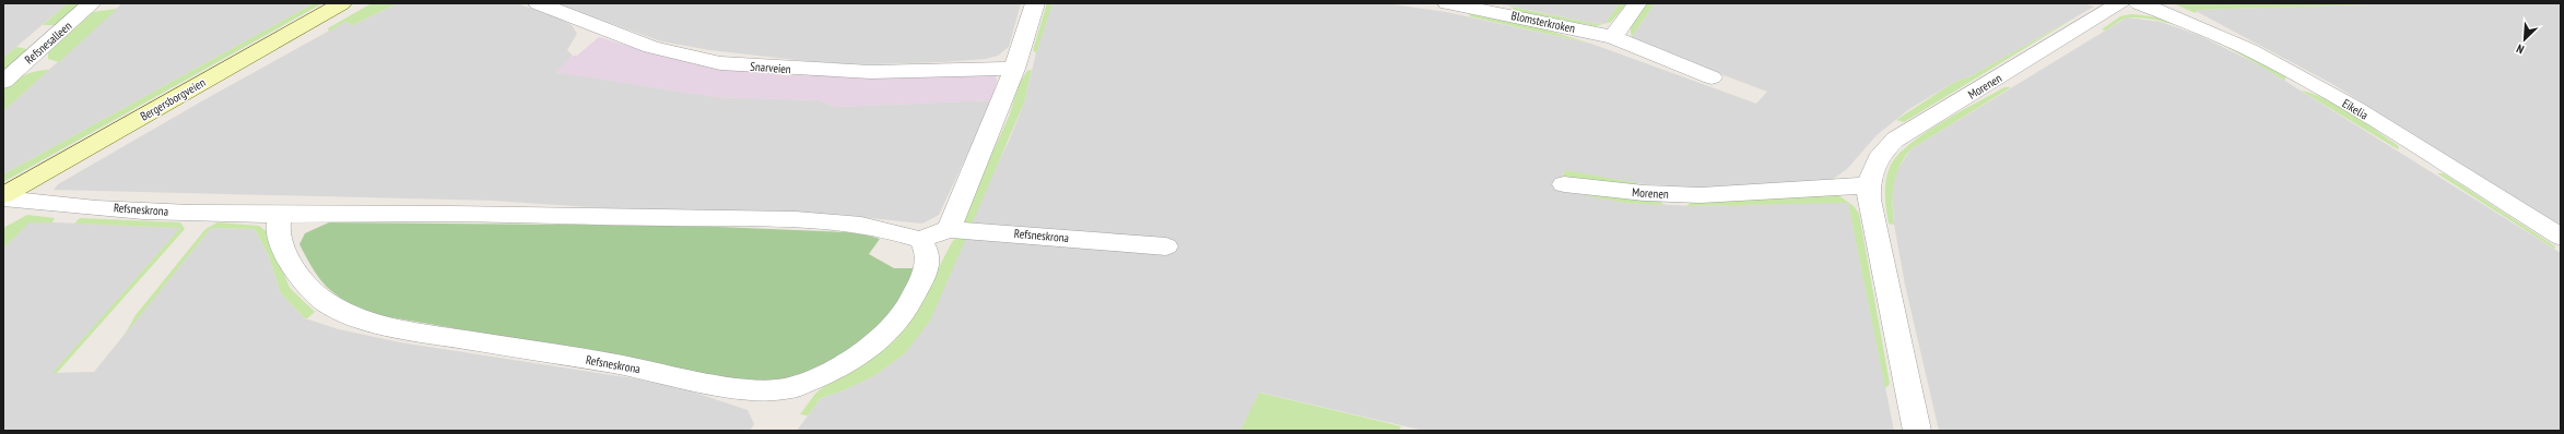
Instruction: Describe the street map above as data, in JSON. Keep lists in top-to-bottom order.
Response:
{
  "streets": {
    "street": [
      "Blomsterkroken",
      "Refsnesalleen",
      "Snarveien",
      "Morenen",
      "Bergersborgveien",
      "Eikelia",
      "Refsneskrona"
    ]
  },
  "crossings": [
    ["Bergersborgveien", "Refsneskrona"]
  ],
  "north": "bottom left"
}
